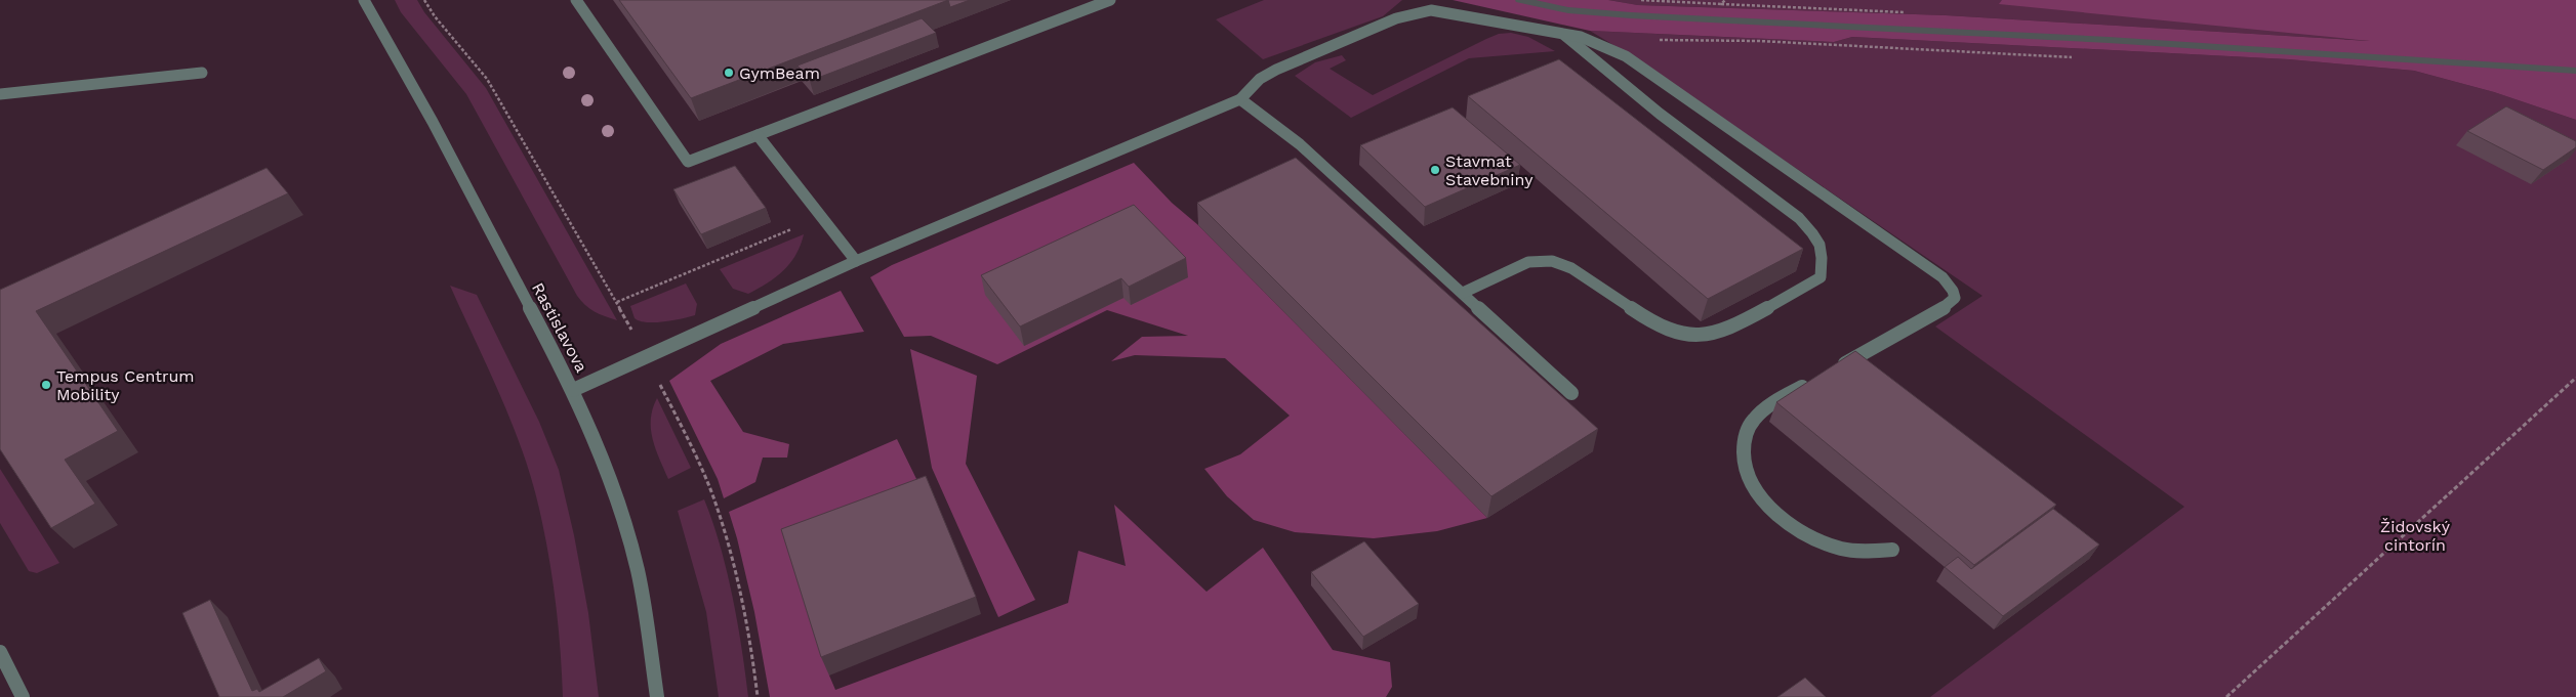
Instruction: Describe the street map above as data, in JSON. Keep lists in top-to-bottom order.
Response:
{
  "streets": {
    "street": ["Rastislavova"]
  },
  "parks": ["Židovský cintorín"],
  "places": ["GymBeam", "Stavmat Stavebniny", "Tempus Centrum Mobility"]
}
